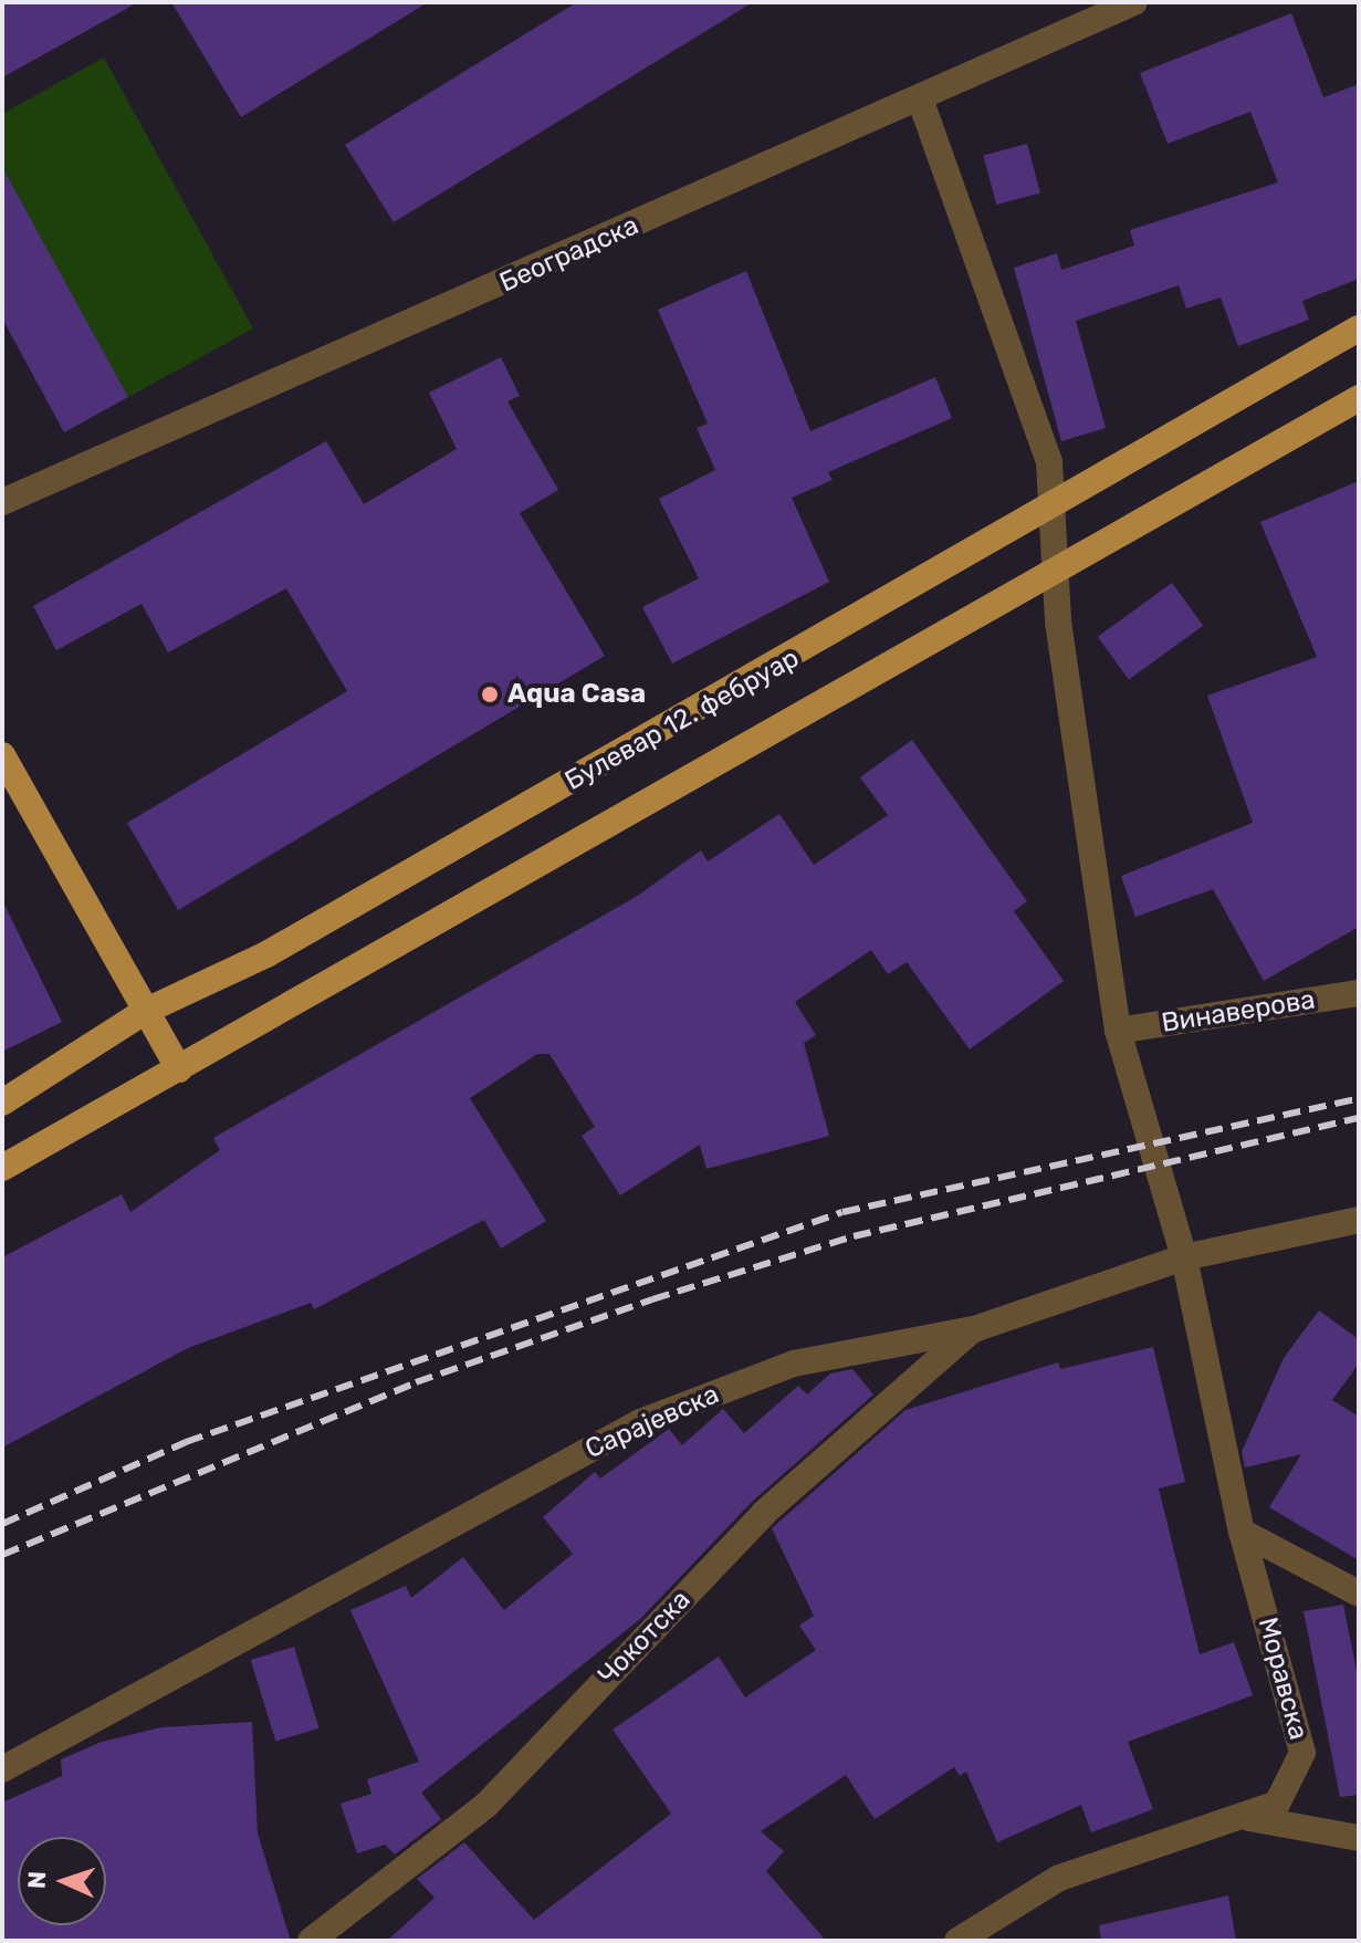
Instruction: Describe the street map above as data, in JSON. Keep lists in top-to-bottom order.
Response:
{
  "streets": {
    "main road": ["Булевар 12. фебруар"],
    "street": [
      "Београдска",
      "Винаверова",
      "Сарајевска",
      "Чокотска",
      "Моравска"
    ]
  },
  "crossings": [
    ["Београдска", "Моравска"],
    ["Булевар 12. фебруар", "Моравска"],
    ["Винаверова", "Моравска"],
    ["Сарајевска", "Чокотска"],
    ["Сарајевска", "Моравска"]
  ],
  "places": ["Aqua Casa"],
  "north": "left"
}
